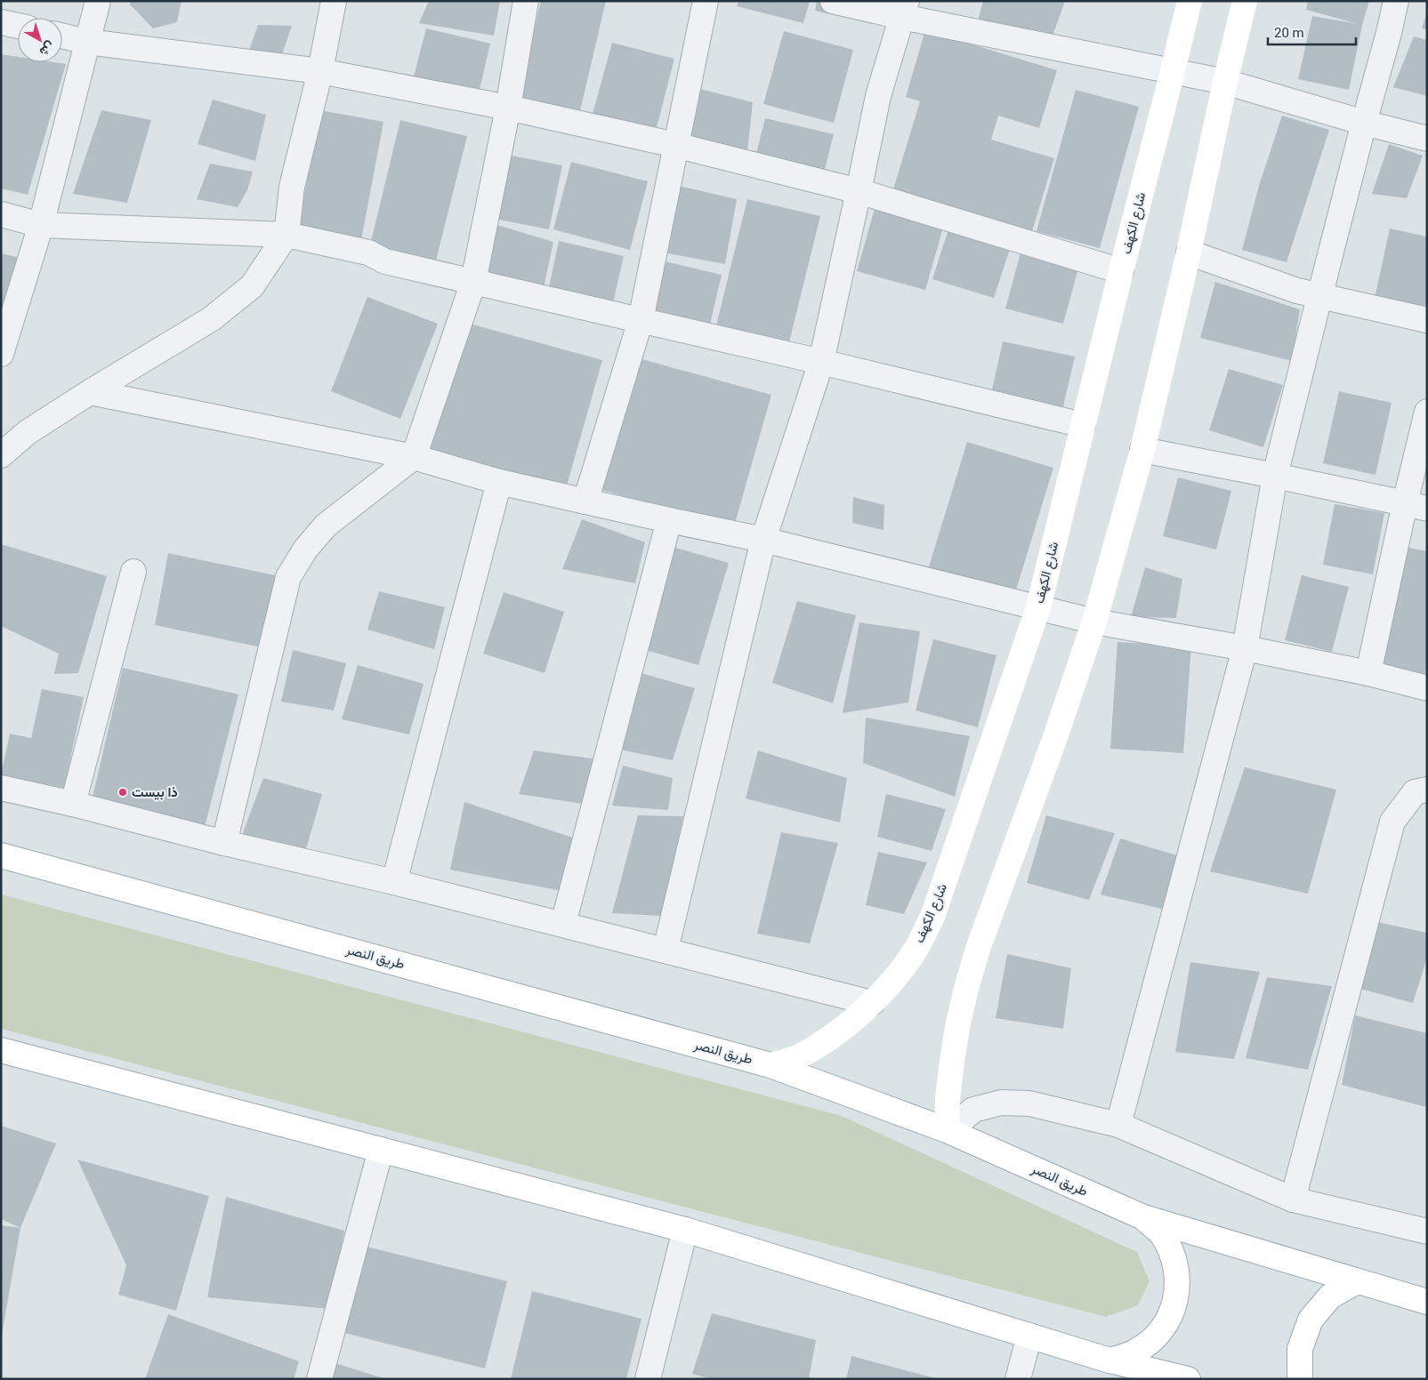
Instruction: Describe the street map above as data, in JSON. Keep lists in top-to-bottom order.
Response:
{
  "streets": {
    "main road": ["شارع الكهف", "طريق النصر"]
  },
  "crossings": [
    ["شارع الكهف", "طريق النصر"]
  ],
  "places": ["ذا بيست"],
  "scale_bar": "20 m",
  "north": "bottom right"
}
